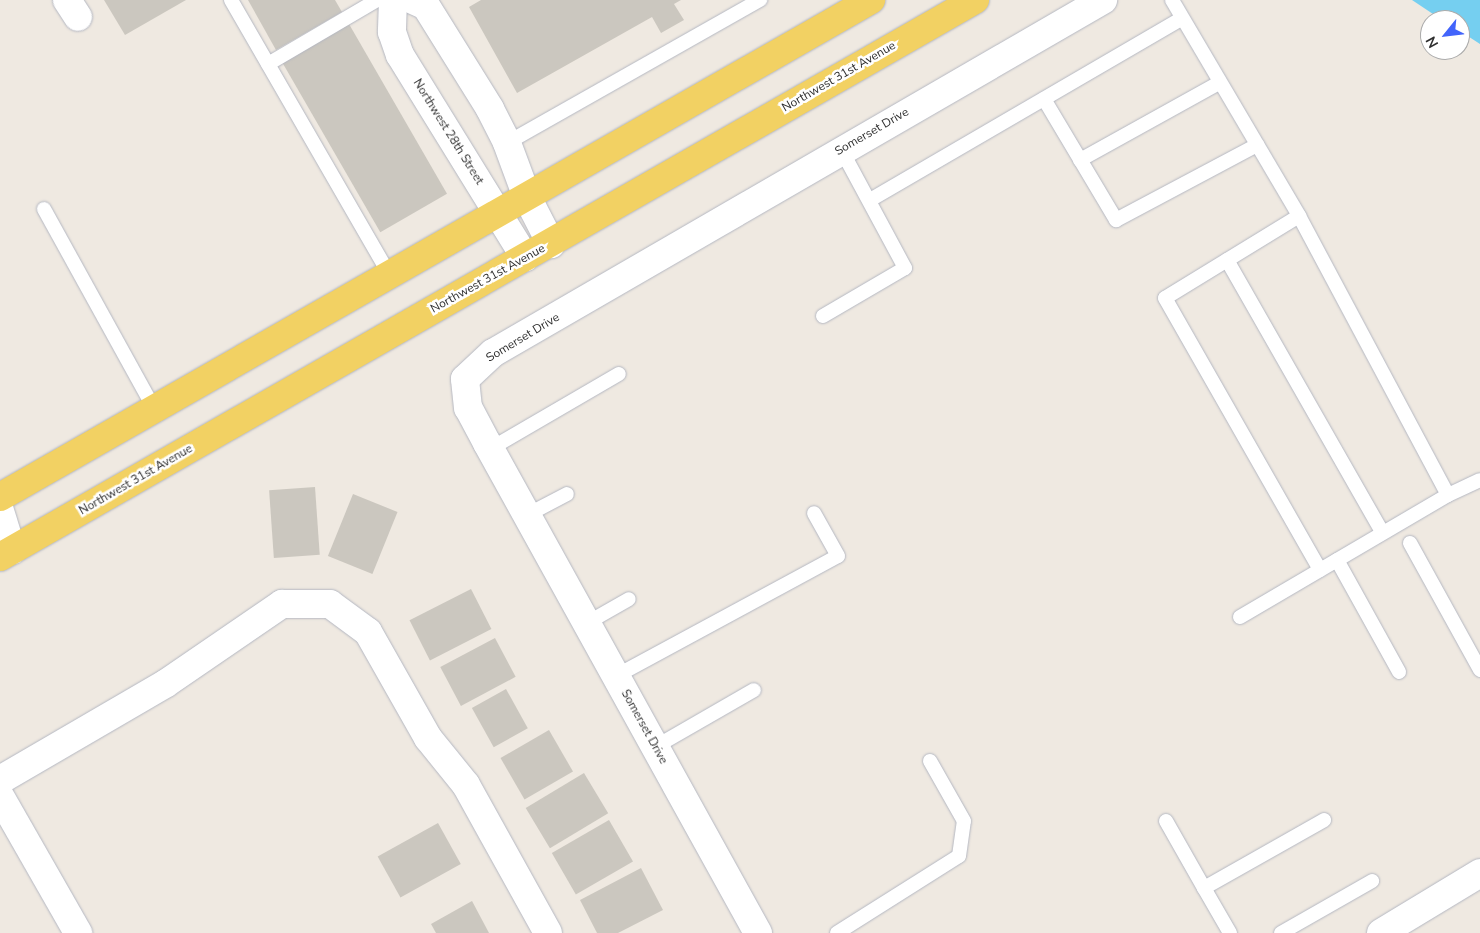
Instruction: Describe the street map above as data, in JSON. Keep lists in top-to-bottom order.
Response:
{
  "streets": {
    "main road": ["Northwest 31st Avenue"],
    "street": ["Northwest 28th Street", "Somerset Drive"]
  },
  "crossings": [
    ["Northwest 31st Avenue", "Northwest 28th Street"]
  ],
  "north": "bottom left"
}
